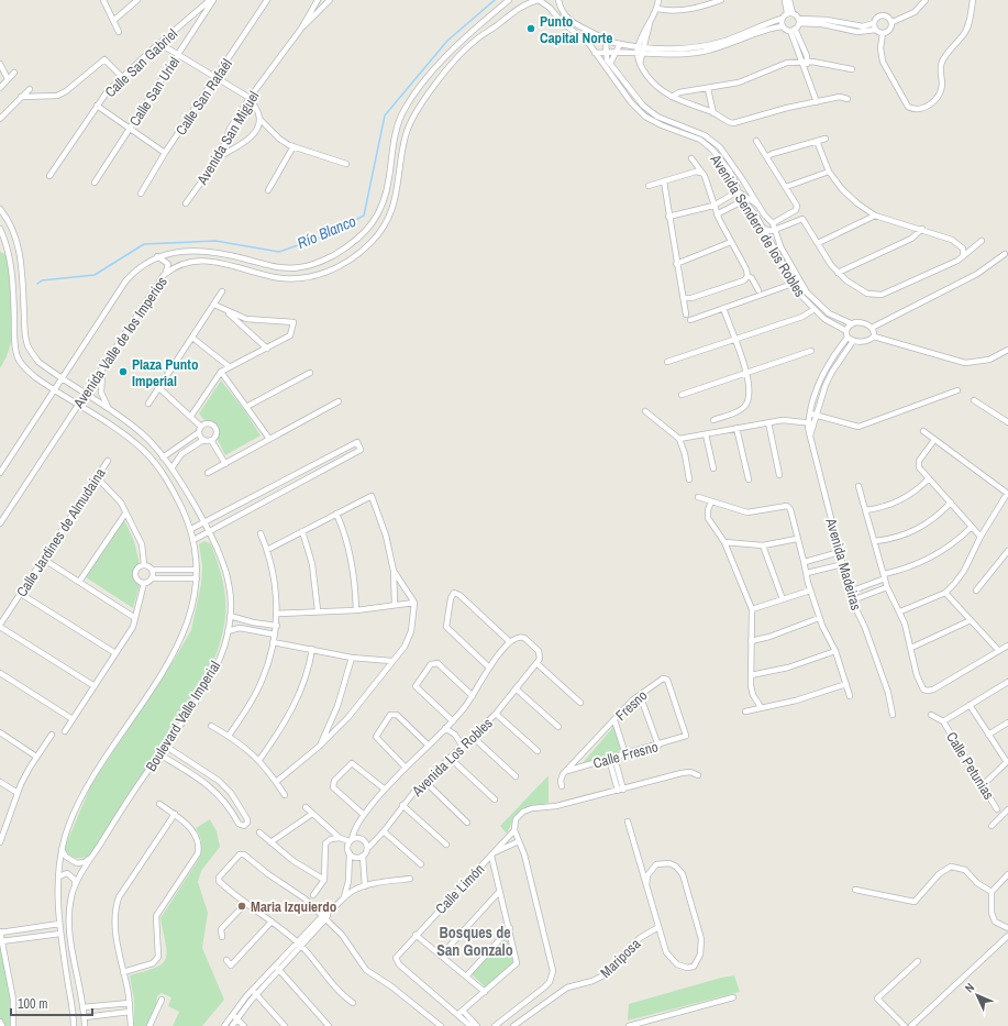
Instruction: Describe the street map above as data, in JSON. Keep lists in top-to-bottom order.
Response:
{
  "streets": {
    "street": [
      "Calle San Gabriel",
      "Calle San Uriel",
      "Calle San Rafaél",
      "Avenida San Miguel",
      "Avenida Sendero de los Robles",
      "Avenida Valle de los Imperios",
      "Calle Jardines de Almudaina",
      "Avenida Madeiras",
      "Fresno",
      "Boulevard Valle Imperial",
      "Calle Fresno",
      "Avenida Los Robles",
      "Calle Petunias",
      "Calle Limón",
      "Mariposa"
    ]
  },
  "crossings": [
    ["Avenida Sendero de los Robles", "Avenida Valle de los Imperios"],
    ["Avenida Sendero de los Robles", "Avenida Madeiras"],
    ["Avenida Valle de los Imperios", "Boulevard Valle Imperial"],
    ["Fresno", "Calle Fresno"]
  ],
  "districts": ["Bosques de San Gonzalo"],
  "water": ["Río Blanco"],
  "places": ["Punto Capital Norte", "Plaza Punto Imperial", "Maria Izquierdo"],
  "scale_bar": "100 m",
  "north": "top left"
}
